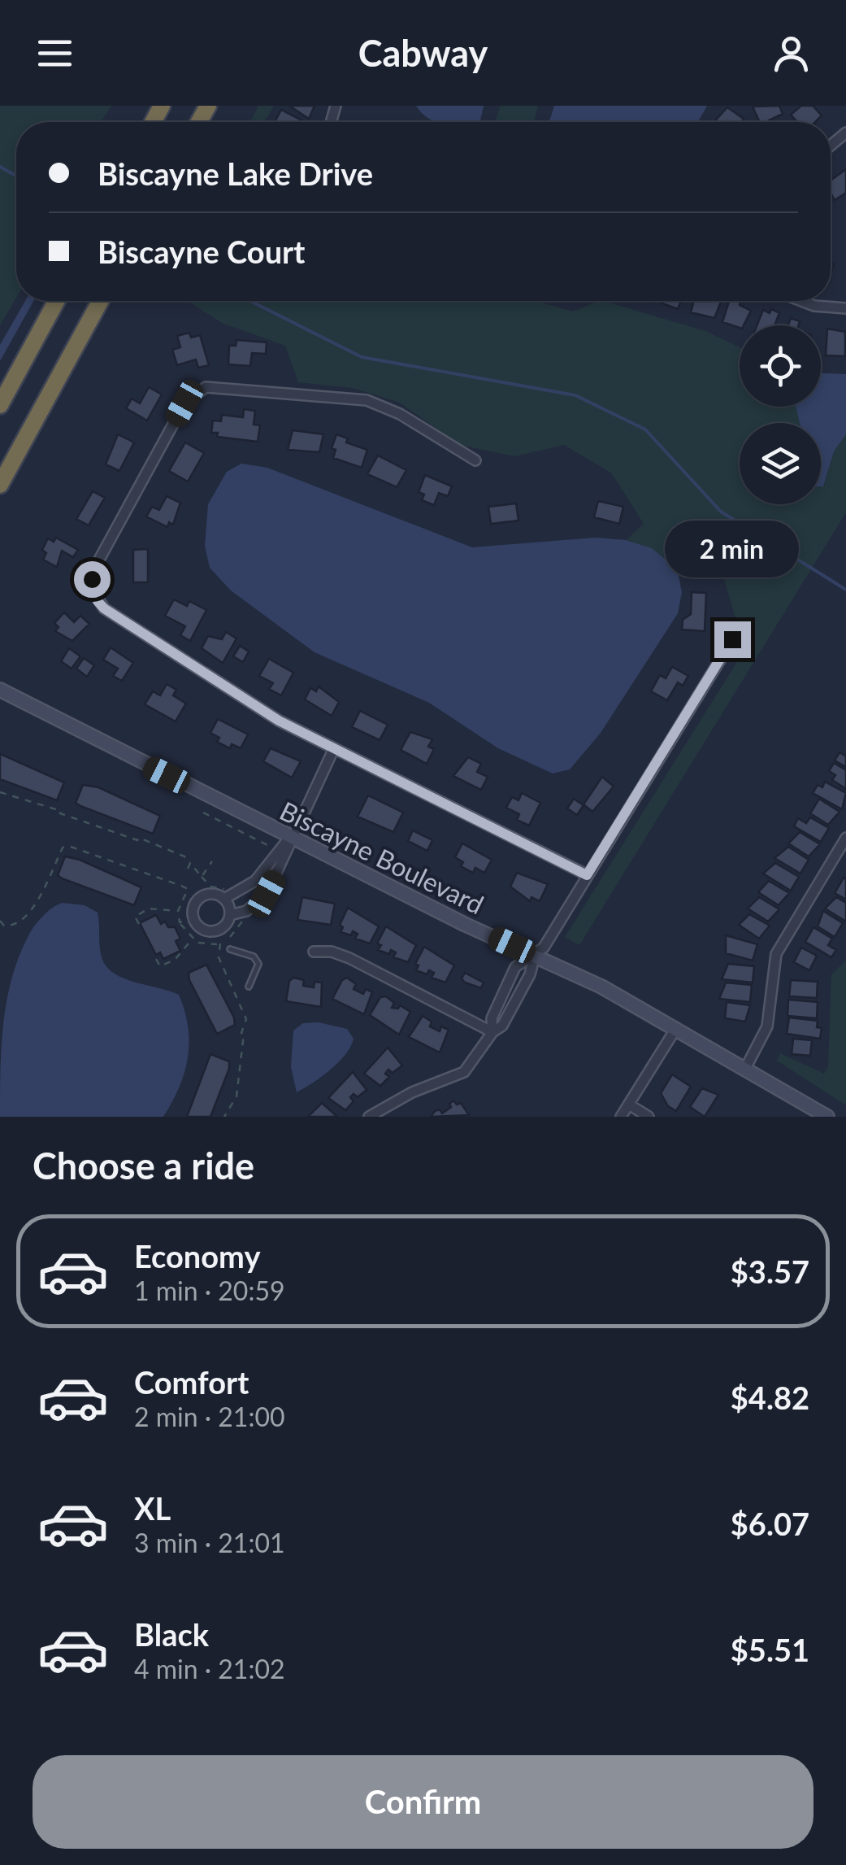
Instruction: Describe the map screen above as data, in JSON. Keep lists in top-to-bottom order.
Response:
{
  "streets": {
    "street": ["Biscayne Boulevard"]
  },
  "page": {
    "header": "Cabway",
    "banner": ["Biscayne Lake Drive", "Biscayne Court"],
    "bubble": "2 min",
    "heading": "Choose a ride",
    "list": [
      {
        "name": "Economy",
        "note": "1 min · 20:59",
        "value": "$3.57"
      },
      {
        "name": "Comfort",
        "note": "2 min · 21:00",
        "value": "$4.82"
      },
      {
        "name": "XL",
        "note": "3 min · 21:01",
        "value": "$6.07"
      },
      {
        "name": "Black",
        "note": "4 min · 21:02",
        "value": "$5.51"
      }
    ],
    "buttons": "Confirm"
  }
}
